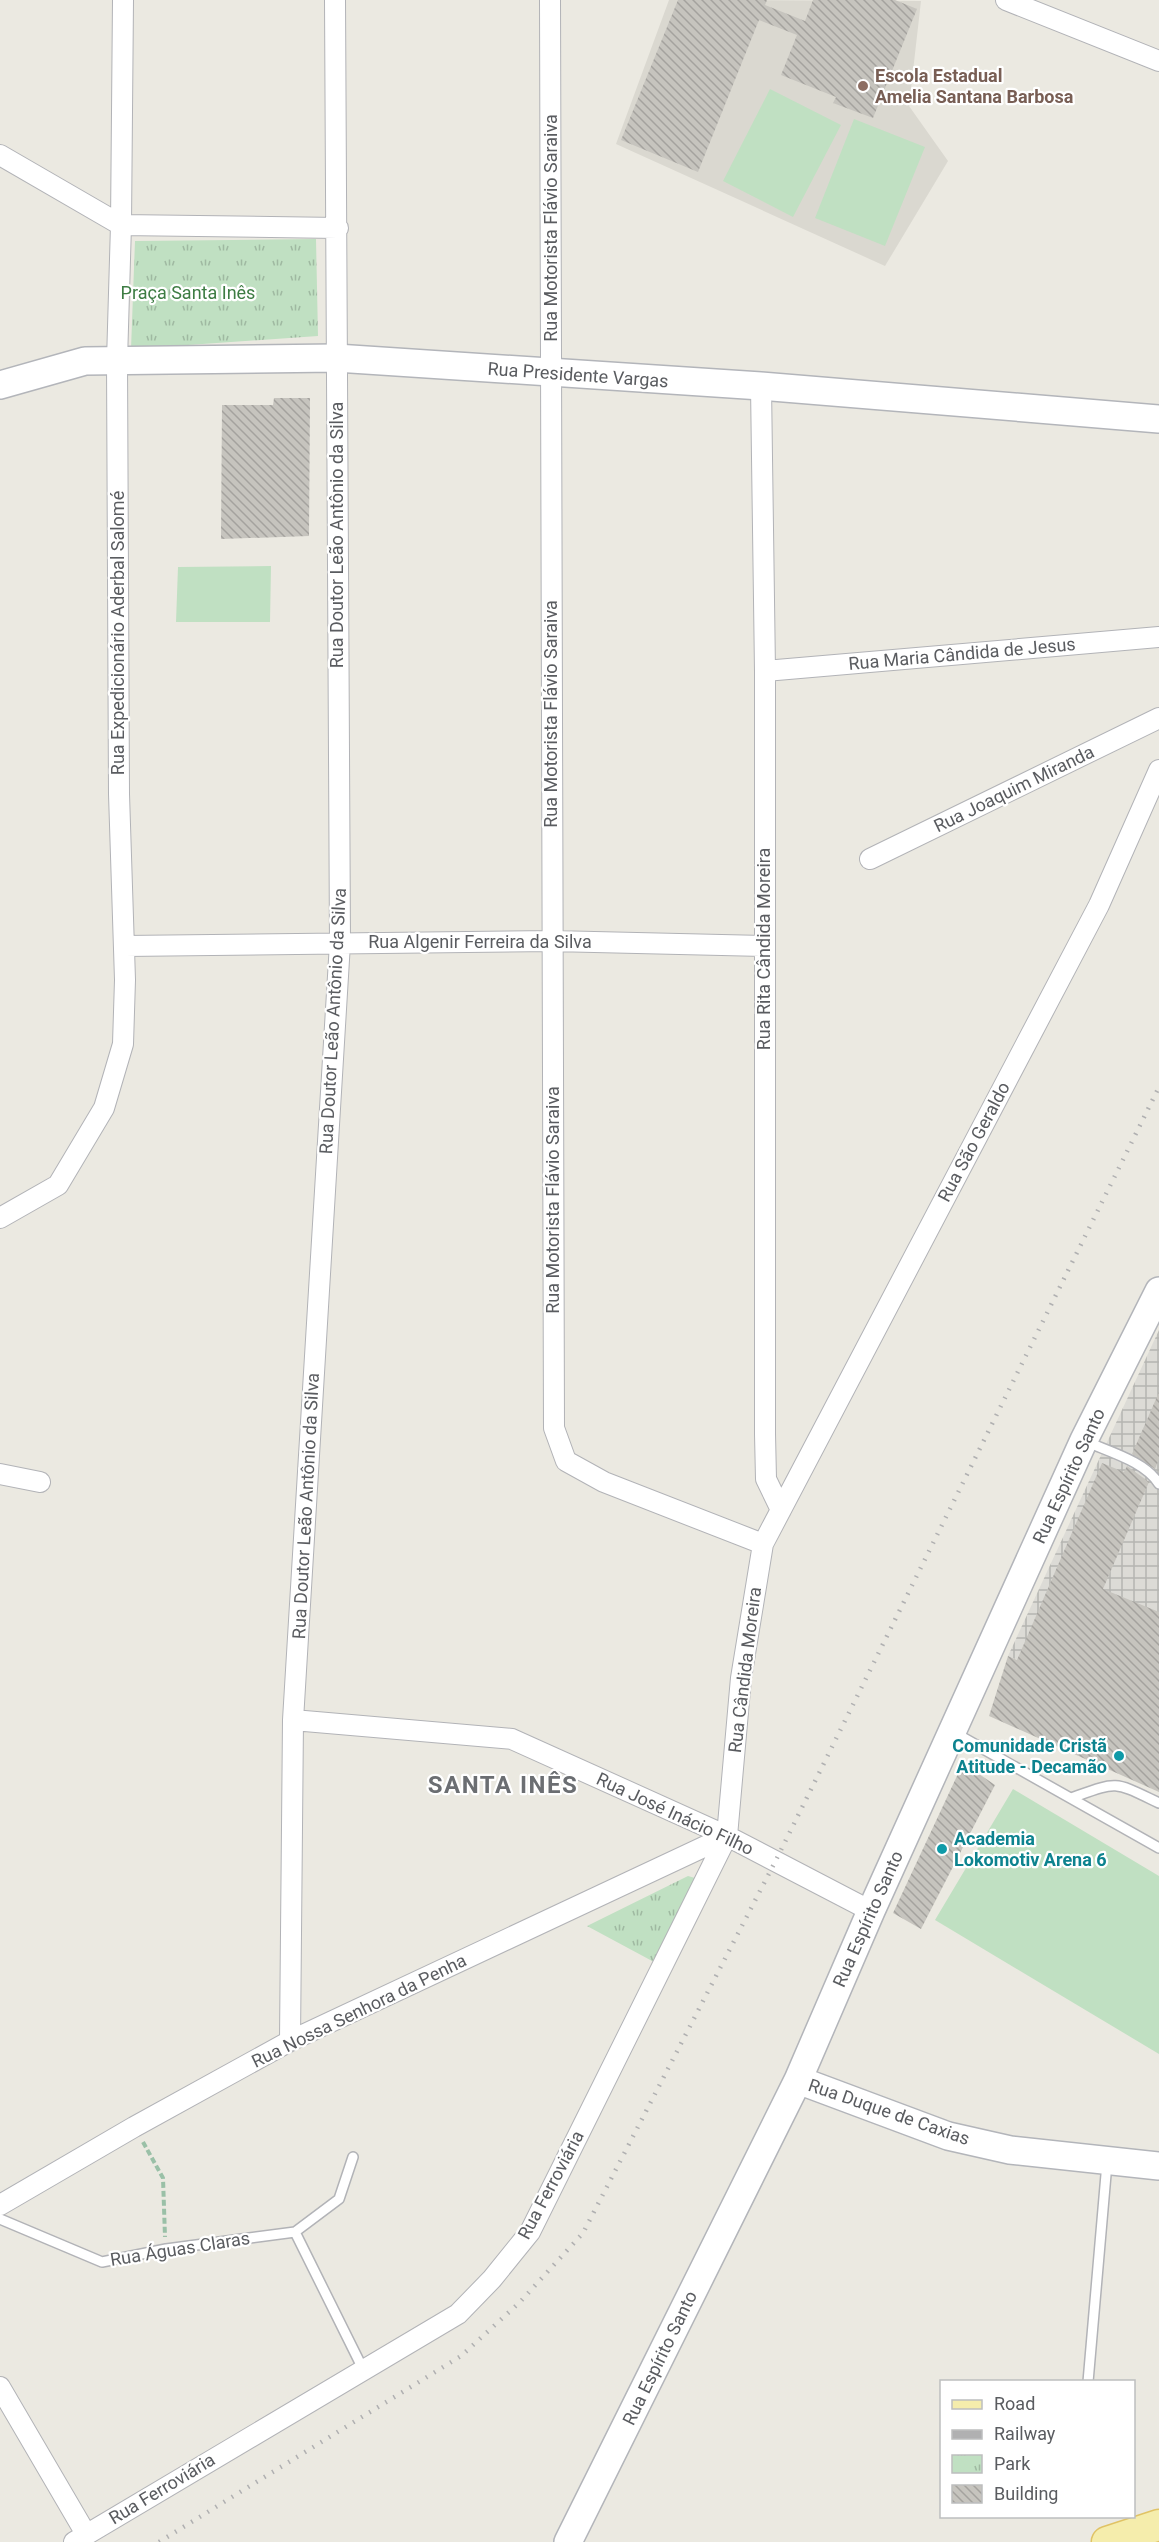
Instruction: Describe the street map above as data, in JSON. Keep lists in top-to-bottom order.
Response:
{
  "streets": {
    "street": [
      "Rua Motorista Flávio Saraiva",
      "Rua Presidente Vargas",
      "Rua Doutor Leão Antônio da Silva",
      "Rua Expedicionário Aderbal Salomé",
      "Rua Maria Cândida de Jesus",
      "Rua Joaquim Miranda",
      "Rua Algenir Ferreira da Silva",
      "Rua Rita Cândida Moreira",
      "Rua São Geraldo",
      "Rua Espírito Santo",
      "Rua Cândida Moreira",
      "Rua José Inácio Filho",
      "Rua Nossa Senhora da Penha",
      "Rua Duque de Caxias",
      "Rua Ferroviária"
    ],
    "lane": ["Rua Águas Claras"]
  },
  "crossings": [
    ["Rua Motorista Flávio Saraiva", "Rua Presidente Vargas"],
    ["Rua Motorista Flávio Saraiva", "Rua Algenir Ferreira da Silva"],
    ["Rua Motorista Flávio Saraiva", "Rua Cândida Moreira"],
    ["Rua Presidente Vargas", "Rua Doutor Leão Antônio da Silva"],
    ["Rua Presidente Vargas", "Rua Expedicionário Aderbal Salomé"],
    ["Rua Presidente Vargas", "Rua Rita Cândida Moreira"],
    ["Rua Doutor Leão Antônio da Silva", "Rua Algenir Ferreira da Silva"],
    ["Rua Doutor Leão Antônio da Silva", "Rua José Inácio Filho"],
    ["Rua Doutor Leão Antônio da Silva", "Rua Nossa Senhora da Penha"],
    ["Rua Expedicionário Aderbal Salomé", "Rua Algenir Ferreira da Silva"],
    ["Rua Maria Cândida de Jesus", "Rua Rita Cândida Moreira"],
    ["Rua Algenir Ferreira da Silva", "Rua Rita Cândida Moreira"],
    ["Rua Rita Cândida Moreira", "Rua São Geraldo"],
    ["Rua Rita Cândida Moreira", "Rua Cândida Moreira"],
    ["Rua São Geraldo", "Rua Cândida Moreira"],
    ["Rua Espírito Santo", "Rua José Inácio Filho"],
    ["Rua Espírito Santo", "Rua Duque de Caxias"],
    ["Rua Cândida Moreira", "Rua José Inácio Filho"],
    ["Rua Cândida Moreira", "Rua Nossa Senhora da Penha"],
    ["Rua Cândida Moreira", "Rua Ferroviária"],
    ["Rua José Inácio Filho", "Rua Nossa Senhora da Penha"],
    ["Rua José Inácio Filho", "Rua Ferroviária"],
    ["Rua Nossa Senhora da Penha", "Rua Ferroviária"]
  ],
  "districts": ["SANTA INÊS"],
  "parks": ["Praça Santa Inês"],
  "places": ["Escola Estadual Amelia Santana Barbosa", "Comunidade Cristã Atitude - Decamão", "Academia Lokomotiv Arena 6"],
  "legend": [
    "Road",
    "Railway",
    "Park",
    "Building"
  ]
}
